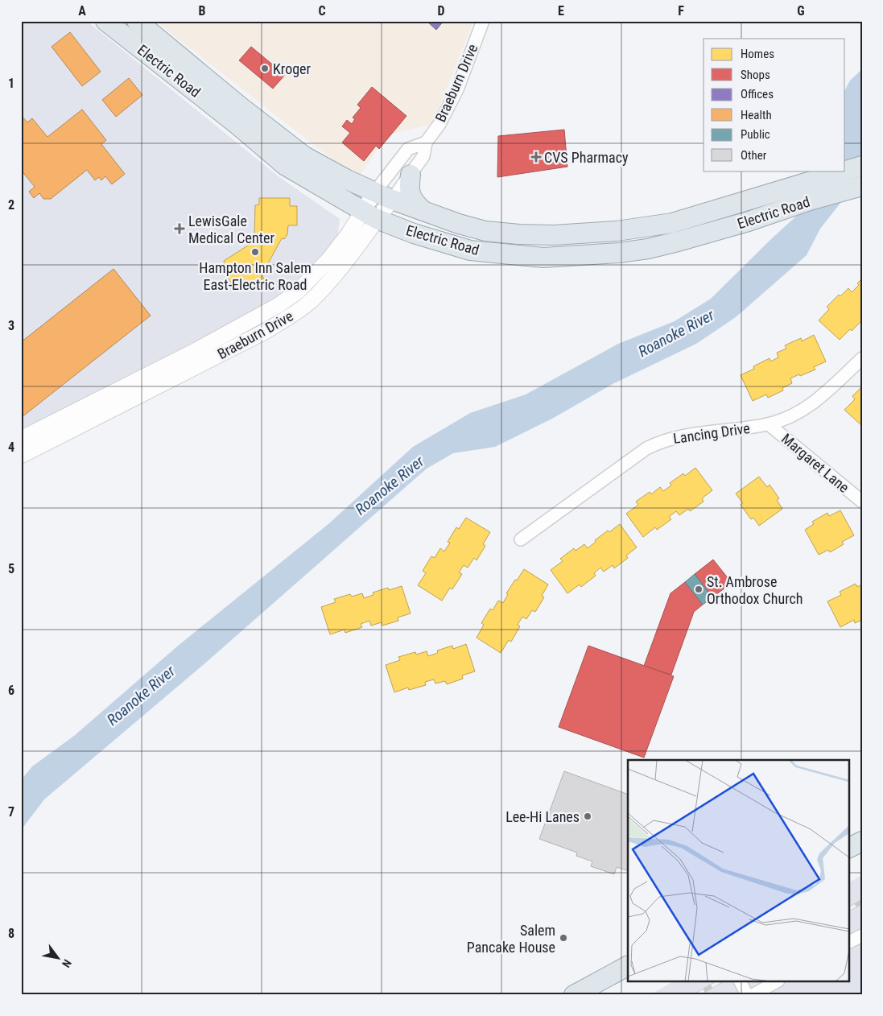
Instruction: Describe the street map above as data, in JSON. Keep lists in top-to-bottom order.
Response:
{
  "streets": {
    "main road": ["Electric Road"],
    "street": ["Braeburn Drive", "Lancing Drive", "Margaret Lane"]
  },
  "crossings": [
    ["Electric Road", "Braeburn Drive"],
    ["Lancing Drive", "Margaret Lane"]
  ],
  "water": ["Roanoke River"],
  "places": {
    "other": [
      "Kroger",
      "Hampton Inn Salem East-Electric Road",
      "St. Ambrose Orthodox Church",
      "Lee-Hi Lanes",
      "Salem Pancake House"
    ],
    "health": ["CVS Pharmacy", "LewisGale Medical Center"]
  },
  "legend": [
    "Homes",
    "Shops",
    "Offices",
    "Health",
    "Public",
    "Other"
  ],
  "north": "bottom right",
  "grid": {
    "columns": [
      "A",
      "B",
      "C",
      "D",
      "E",
      "F",
      "G"
    ],
    "rows": [
      "1",
      "2",
      "3",
      "4",
      "5",
      "6",
      "7",
      "8"
    ]
  }
}
